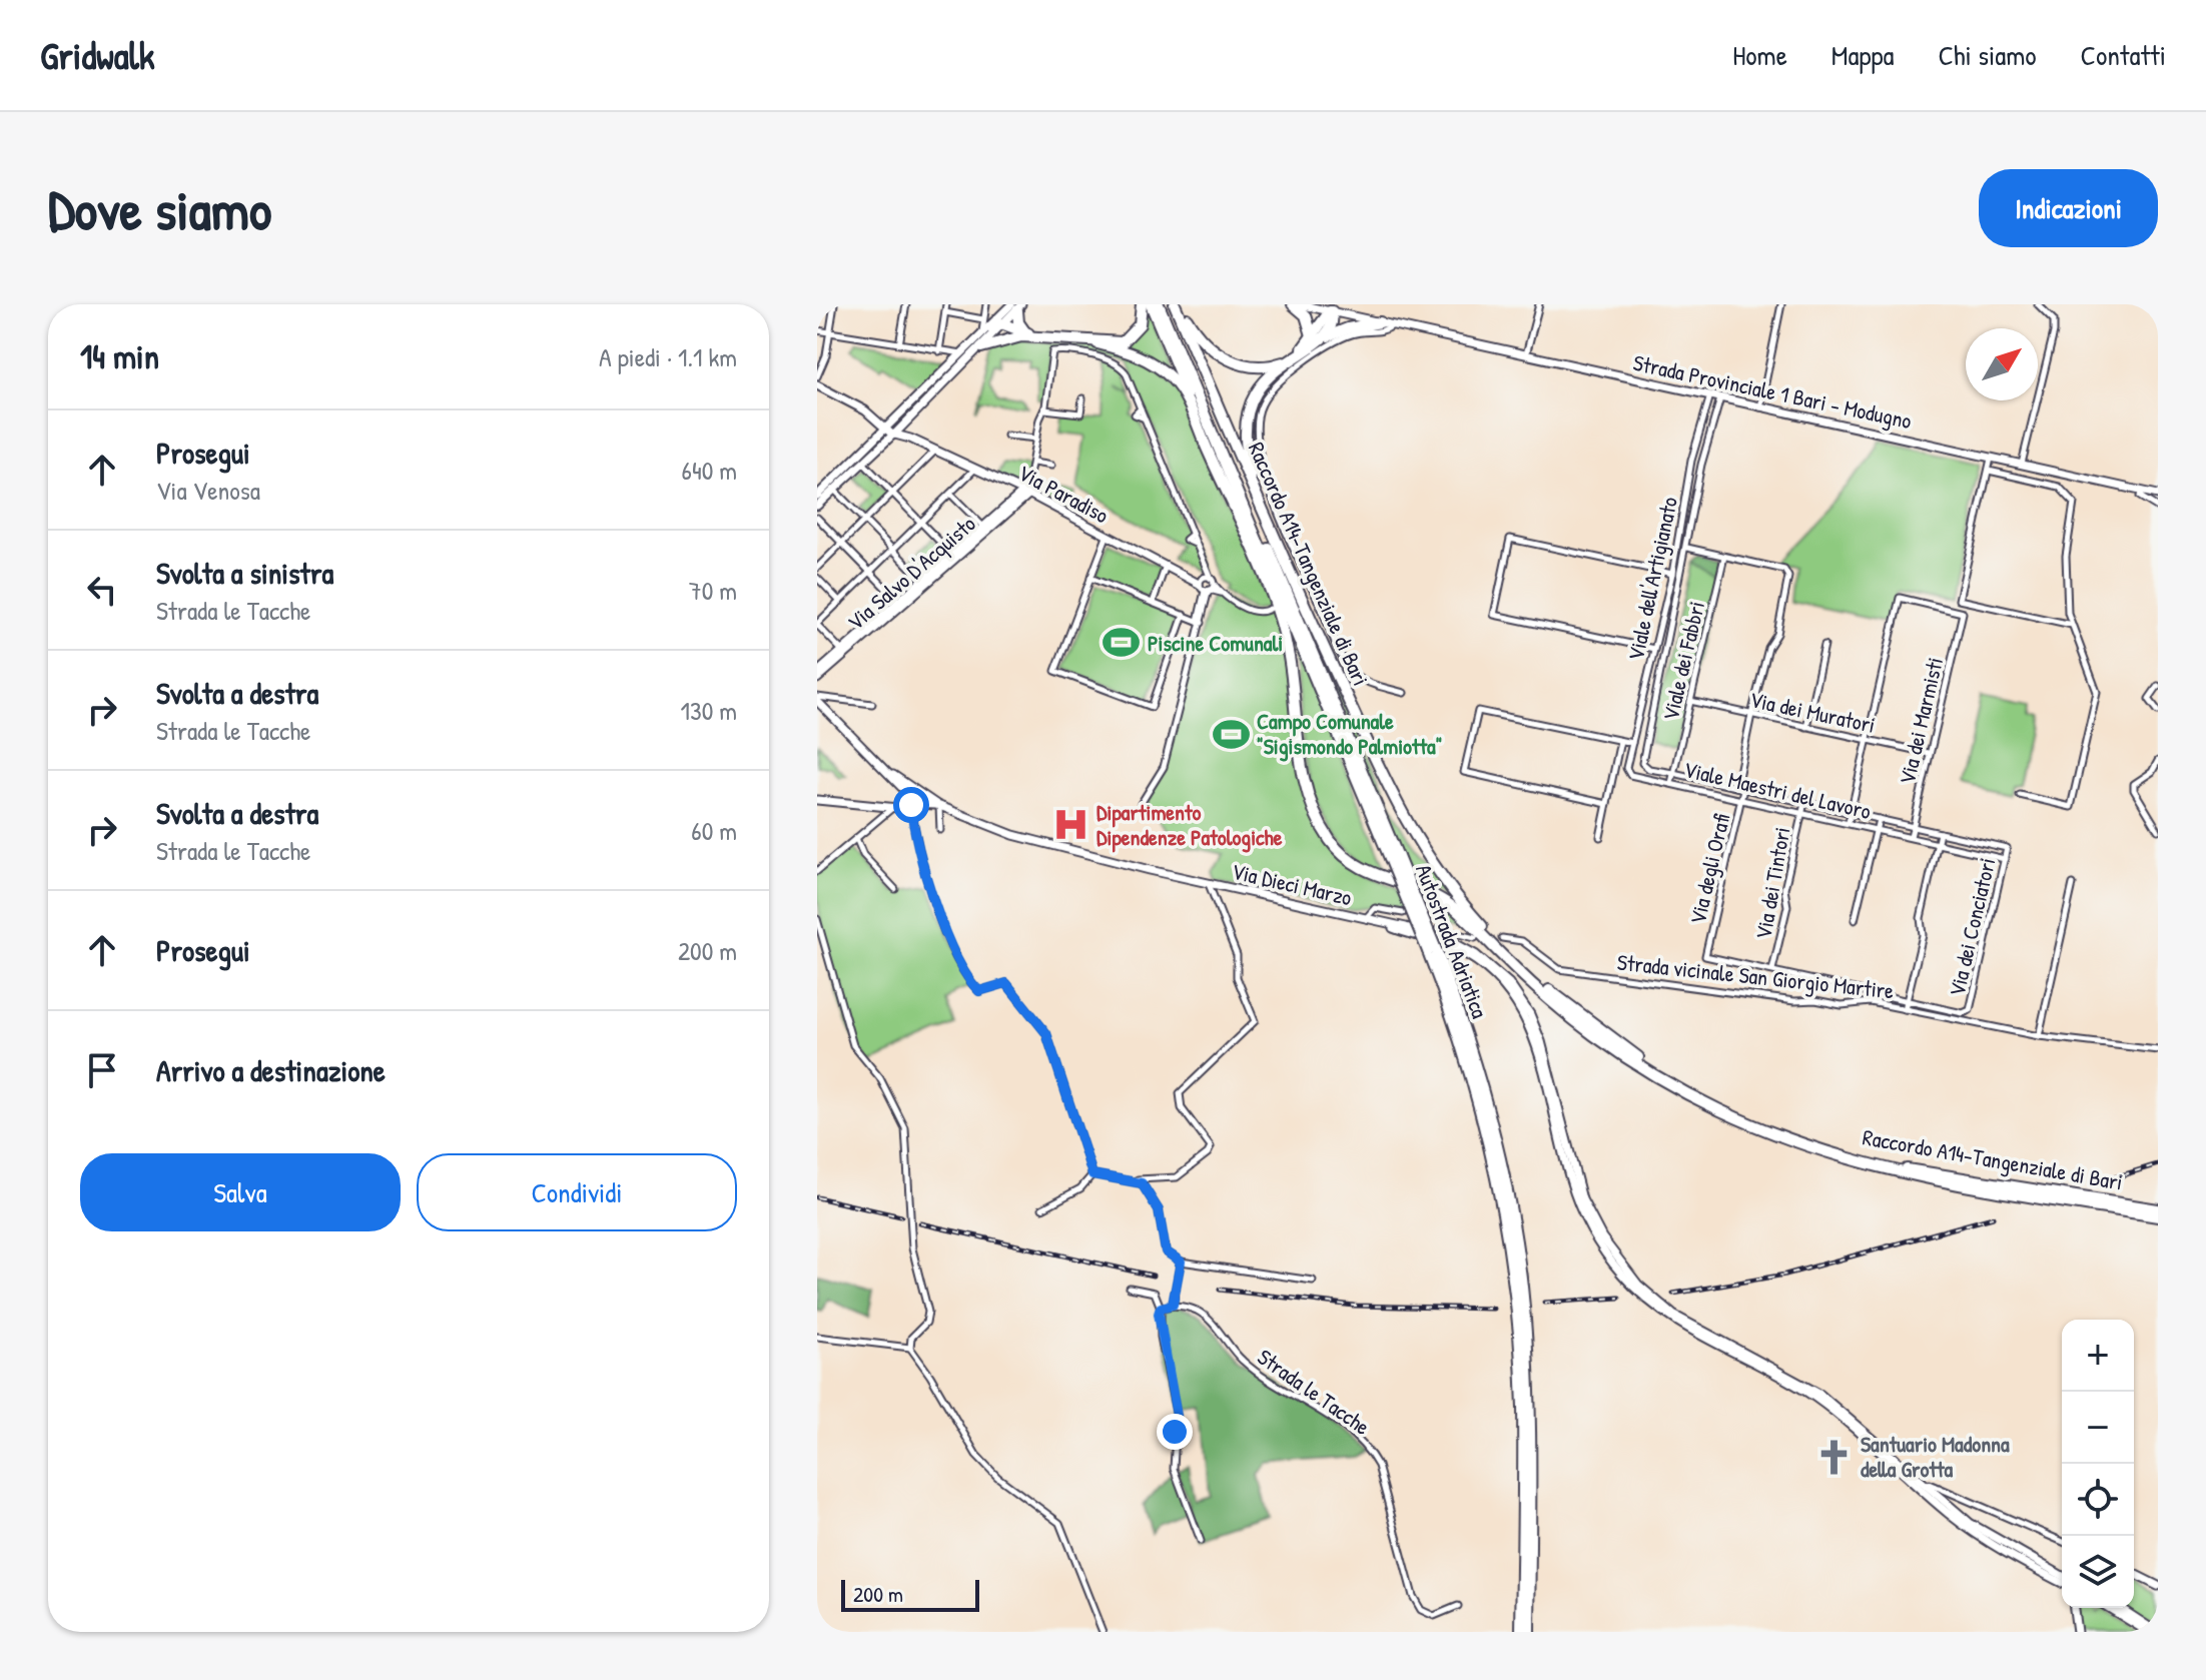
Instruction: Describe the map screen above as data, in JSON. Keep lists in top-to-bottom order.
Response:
{
  "streets": {
    "highway": ["Raccordo A14-Tangenziale di Bari", "Autostrada Adriatica"],
    "main road": [
      "Strada Provinciale 1 Bari - Modugno",
      "Via Paradiso",
      "Via Salvo D'Acquisto",
      "Via Dieci Marzo"
    ],
    "street": [
      "Viale dell'Artigianato",
      "Viale dei Fabbri",
      "Via dei Muratori",
      "Via dei Marmisti",
      "Viale Maestri del Lavoro",
      "Via degli Orafi",
      "Via dei Tintori",
      "Via dei Conciatori",
      "Strada vicinale San Giorgio Martire",
      "Strada le Tacche"
    ]
  },
  "crossings": [
    ["Strada Provinciale 1 Bari - Modugno", "Viale dell'Artigianato"],
    ["Via Paradiso", "Via Salvo D'Acquisto"],
    ["Viale dell'Artigianato", "Viale Maestri del Lavoro"],
    ["Viale dei Fabbri", "Via dei Muratori"],
    ["Viale dei Fabbri", "Viale Maestri del Lavoro"],
    ["Viale dei Fabbri", "Via degli Orafi"],
    ["Via dei Muratori", "Via dei Marmisti"],
    ["Via dei Muratori", "Via degli Orafi"],
    ["Via dei Marmisti", "Viale Maestri del Lavoro"],
    ["Viale Maestri del Lavoro", "Via degli Orafi"],
    ["Viale Maestri del Lavoro", "Via dei Tintori"],
    ["Viale Maestri del Lavoro", "Via dei Conciatori"],
    ["Via degli Orafi", "Via dei Tintori"]
  ],
  "places": {
    "sports": ["Piscine Comunali", "Campo Comunale \"Sigismondo Palmiotta\""],
    "hospital": ["Dipartimento Dipendenze Patologiche"],
    "church": ["Santuario Madonna della Grotta"]
  },
  "scale_bar": "200 m",
  "north": "top right",
  "page": {
    "header": "Gridwalk",
    "nav": [
      "Home",
      "Mappa",
      "Chi siamo",
      "Contatti"
    ],
    "buttons": [
      "Indicazioni",
      ["Salva", "Condividi"]
    ],
    "title": "Dove siamo",
    "heading": ["14 min", "A piedi · 1.1 km"],
    "list": [
      ["Prosegui", "Via Venosa", "640 m"],
      ["Svolta a sinistra", "Strada le Tacche", "70 m"],
      ["Svolta a destra", "Strada le Tacche", "130 m"],
      ["Svolta a destra", "Strada le Tacche", "60 m"],
      ["Prosegui", "200 m"],
      "Arrivo a destinazione"
    ],
    "map_buttons": ["+", "−"],
    "scale": "200 m"
  }
}
